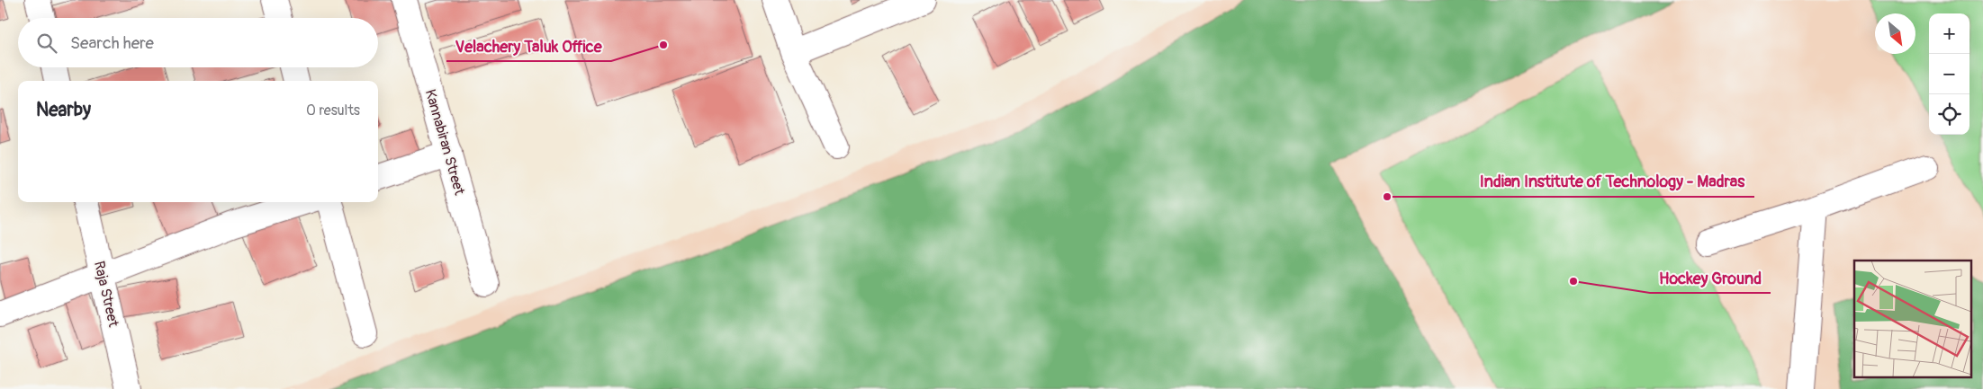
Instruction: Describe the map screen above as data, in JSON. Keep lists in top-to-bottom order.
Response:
{
  "streets": {
    "street": ["Kannabiran Street", "Raja Street"]
  },
  "places": ["Velachery Taluk Office", "Indian Institute of Technology - Madras", "Hockey Ground"],
  "north": "bottom right",
  "page": {
    "map_buttons": ["+", "−"],
    "search": "Search here",
    "heading": ["Nearby", "0 results"]
  }
}
